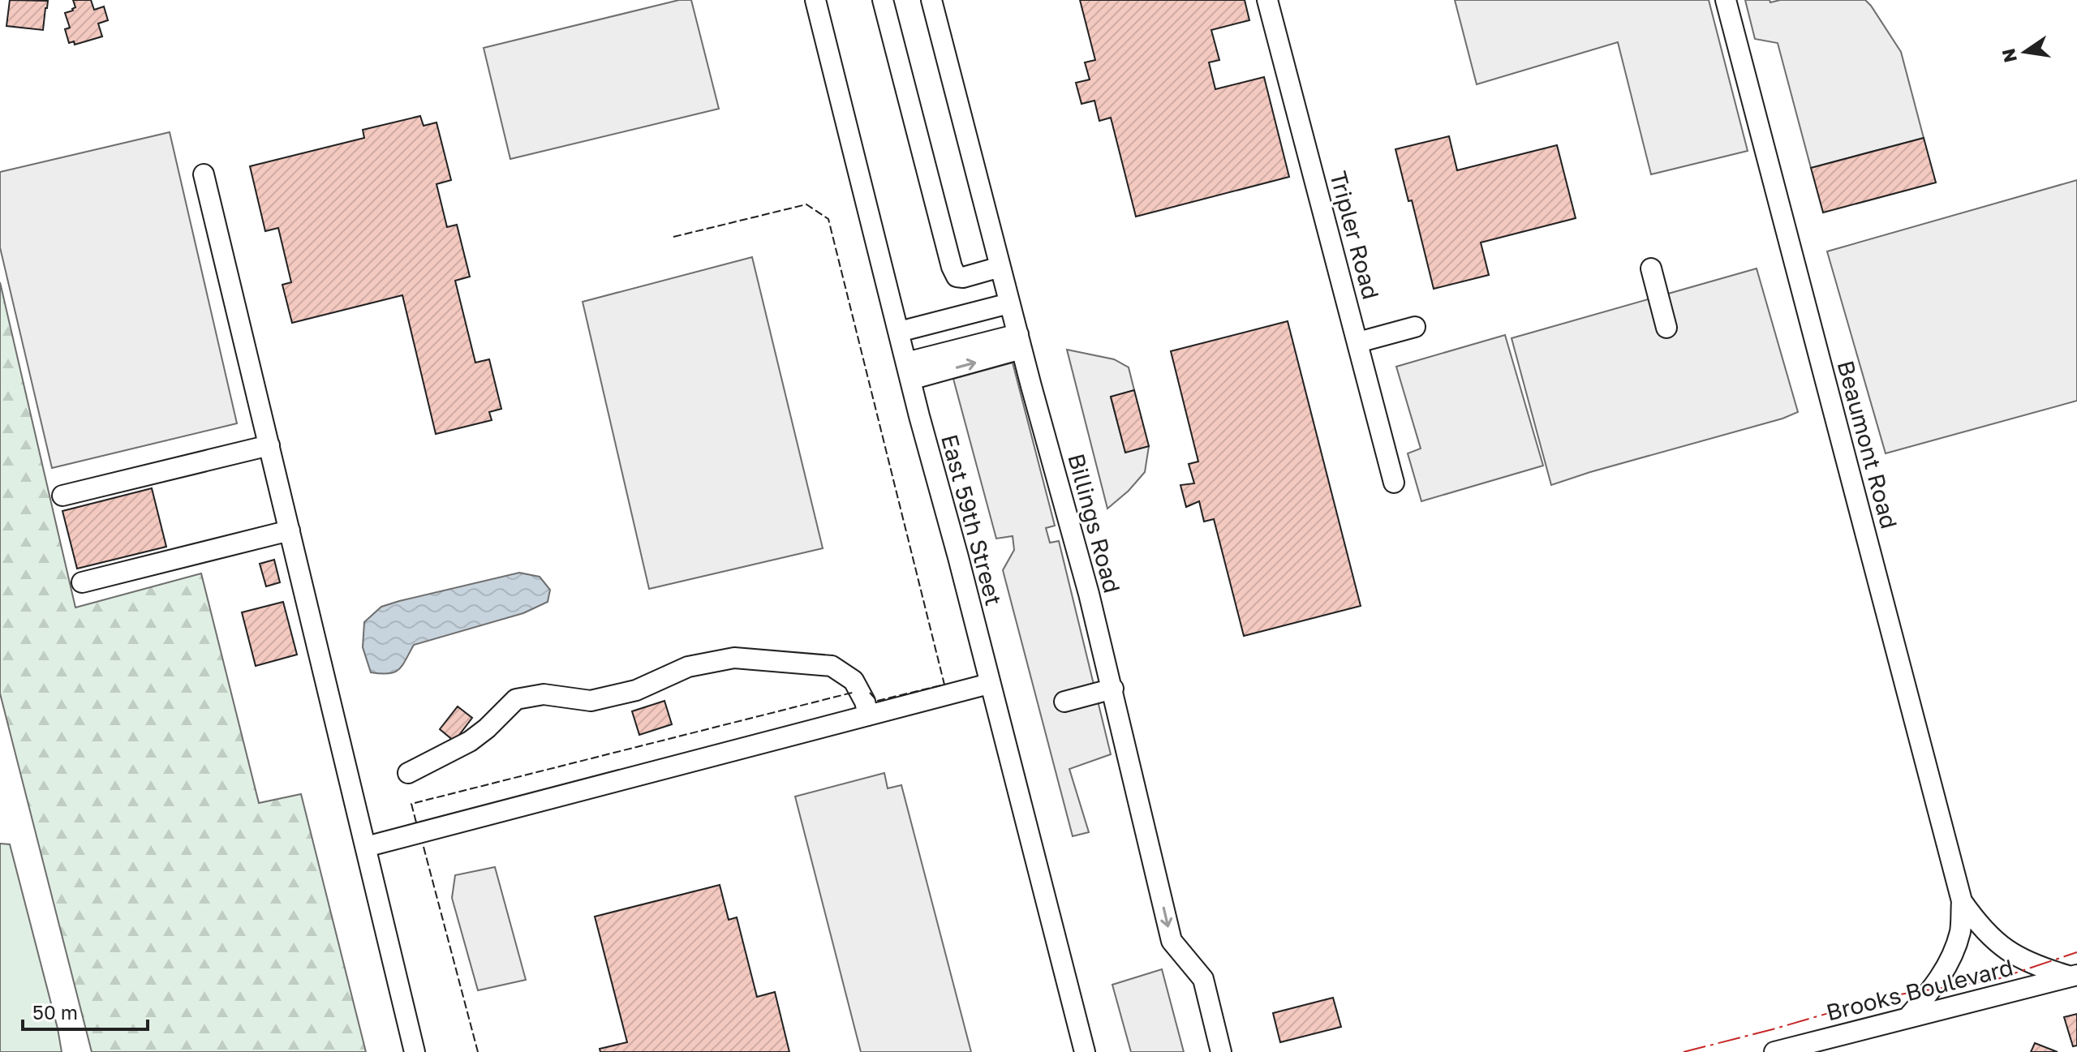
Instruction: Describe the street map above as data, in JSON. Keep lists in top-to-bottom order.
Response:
{
  "streets": {
    "street": [
      "Tripler Road",
      "Beaumont Road",
      "East 59th Street",
      "Billings Road",
      "Brooks Boulevard"
    ]
  },
  "crossings": [
    ["Beaumont Road", "Brooks Boulevard"]
  ],
  "scale_bar": "50 m",
  "north": "left"
}
